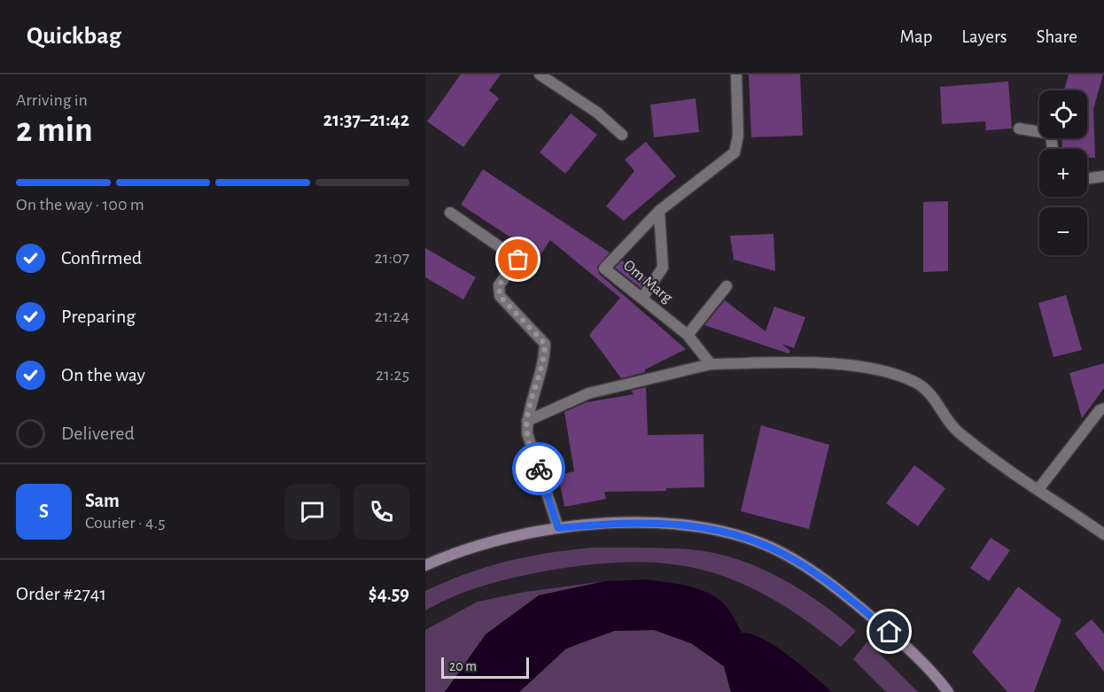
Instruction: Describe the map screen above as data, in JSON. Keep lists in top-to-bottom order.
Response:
{
  "streets": {
    "street": ["Om Marg"]
  },
  "scale_bar": "20 m",
  "page": {
    "header": "Quickbag",
    "nav": ["Map", "Layers", "Share"],
    "heading": ["2 min", "Arriving in", "21:37–21:42"],
    "panel": [
      "Sam",
      "Courier · 4.5",
      "Order #2741",
      "$4.59"
    ],
    "map_buttons": ["+", "−"],
    "bar": "On the way · 100 m",
    "list": [
      ["Confirmed", "21:07"],
      ["Preparing", "21:24"],
      ["On the way", "21:25"],
      "Delivered"
    ],
    "round": "S",
    "scale": "20 m"
  }
}
